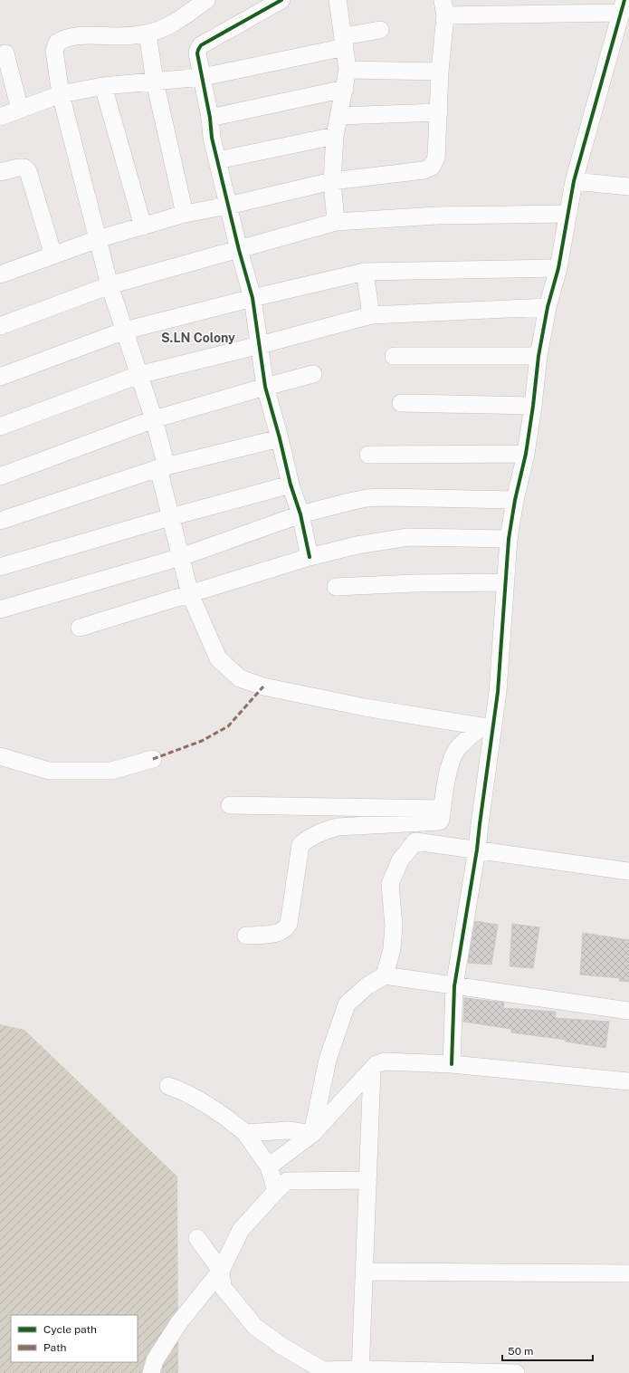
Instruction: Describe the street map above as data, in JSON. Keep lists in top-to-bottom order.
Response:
{
  "districts": ["S.LN Colony"],
  "legend": ["Cycle path", "Path"],
  "scale_bar": "50 m"
}
